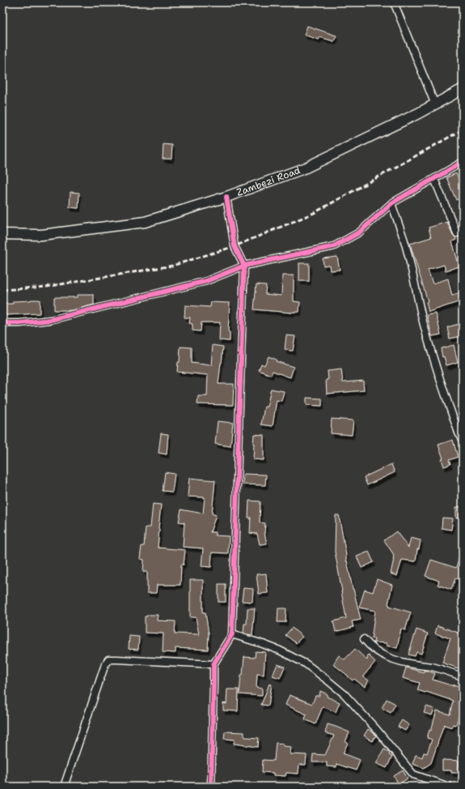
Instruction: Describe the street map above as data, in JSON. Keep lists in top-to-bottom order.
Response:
{
  "streets": {
    "main road": ["Zambezi Road"]
  }
}
